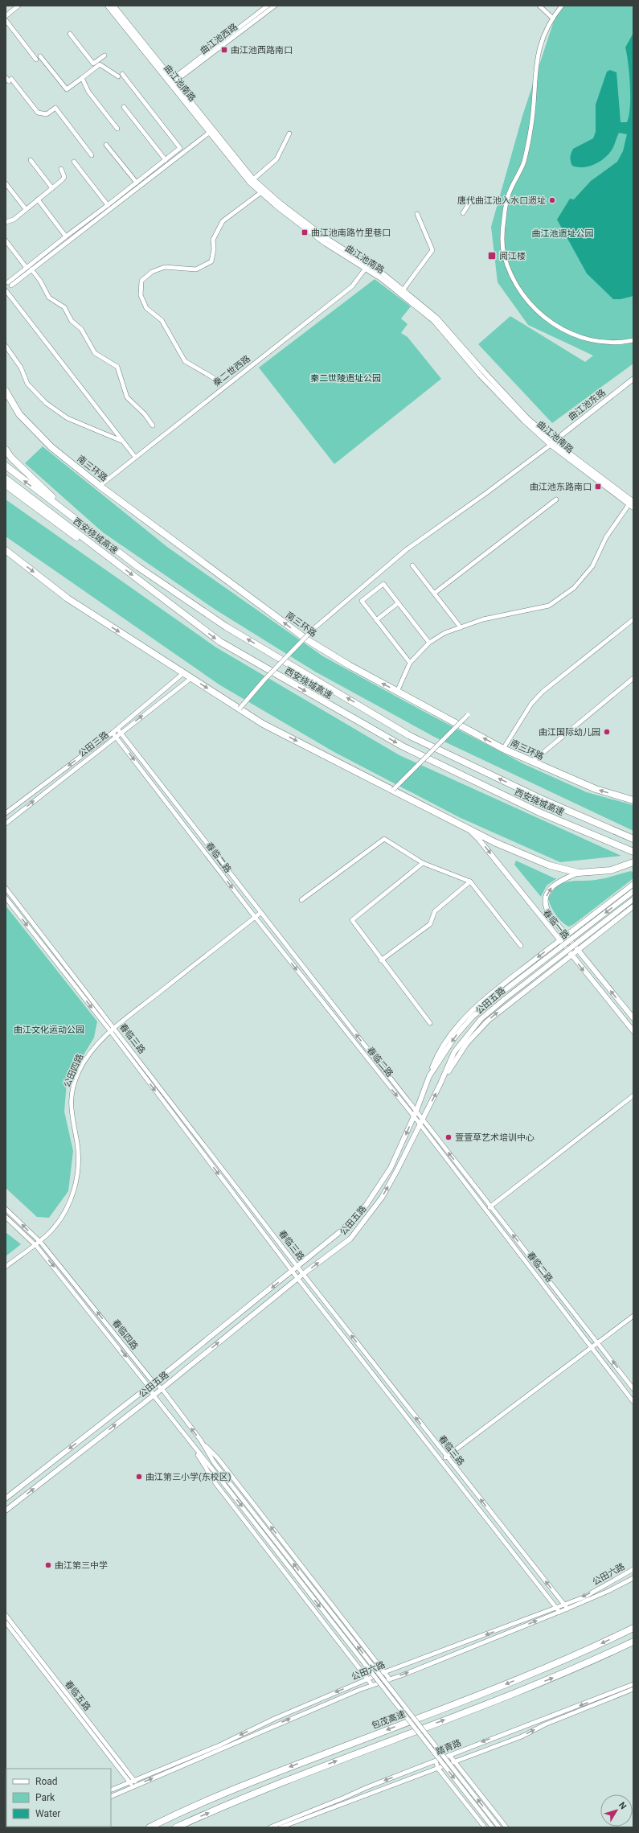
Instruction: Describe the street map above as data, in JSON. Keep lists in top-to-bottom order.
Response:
{
  "streets": {
    "highway": ["南三环路", "西安绕城高速", "包茂高速"],
    "main road": [
      "曲江池南路",
      "曲江池东路",
      "春临一路",
      "公田五路"
    ],
    "street": [
      "曲江池西路",
      "秦二世西路",
      "公田三路",
      "春临二路",
      "春临三路",
      "公田四路",
      "春临四路",
      "公田六路",
      "春临五路",
      "踏青路"
    ]
  },
  "crossings": [
    ["曲江池西路", "曲江池南路"],
    ["曲江池南路", "秦二世西路"],
    ["曲江池南路", "曲江池东路"],
    ["秦二世西路", "南三环路"],
    ["公田三路", "春临二路"],
    ["春临二路", "公田五路"],
    ["春临二路", "公田四路"],
    ["公田五路", "春临三路"],
    ["公田五路", "春临四路"],
    ["春临三路", "公田四路"],
    ["春临三路", "公田六路"],
    ["公田四路", "春临四路"],
    ["公田六路", "春临五路"]
  ],
  "one_way": ["南三环路"],
  "parks": ["曲江池遗址公园", "秦二世陵遗址公园", "曲江文化运动公园"],
  "places": {
    "transit": [
      "曲江池西路南口",
      "曲江池南路竹里巷口",
      "阅江楼",
      "曲江池东路南口"
    ],
    "other": [
      "唐代曲江池入水口遗址",
      "曲江国际幼儿园",
      "萱萱草艺术培训中心",
      "曲江第三小学(东校区)",
      "曲江第三中学"
    ]
  },
  "legend": ["Road", "Park", "Water"],
  "north": "top right"
}
